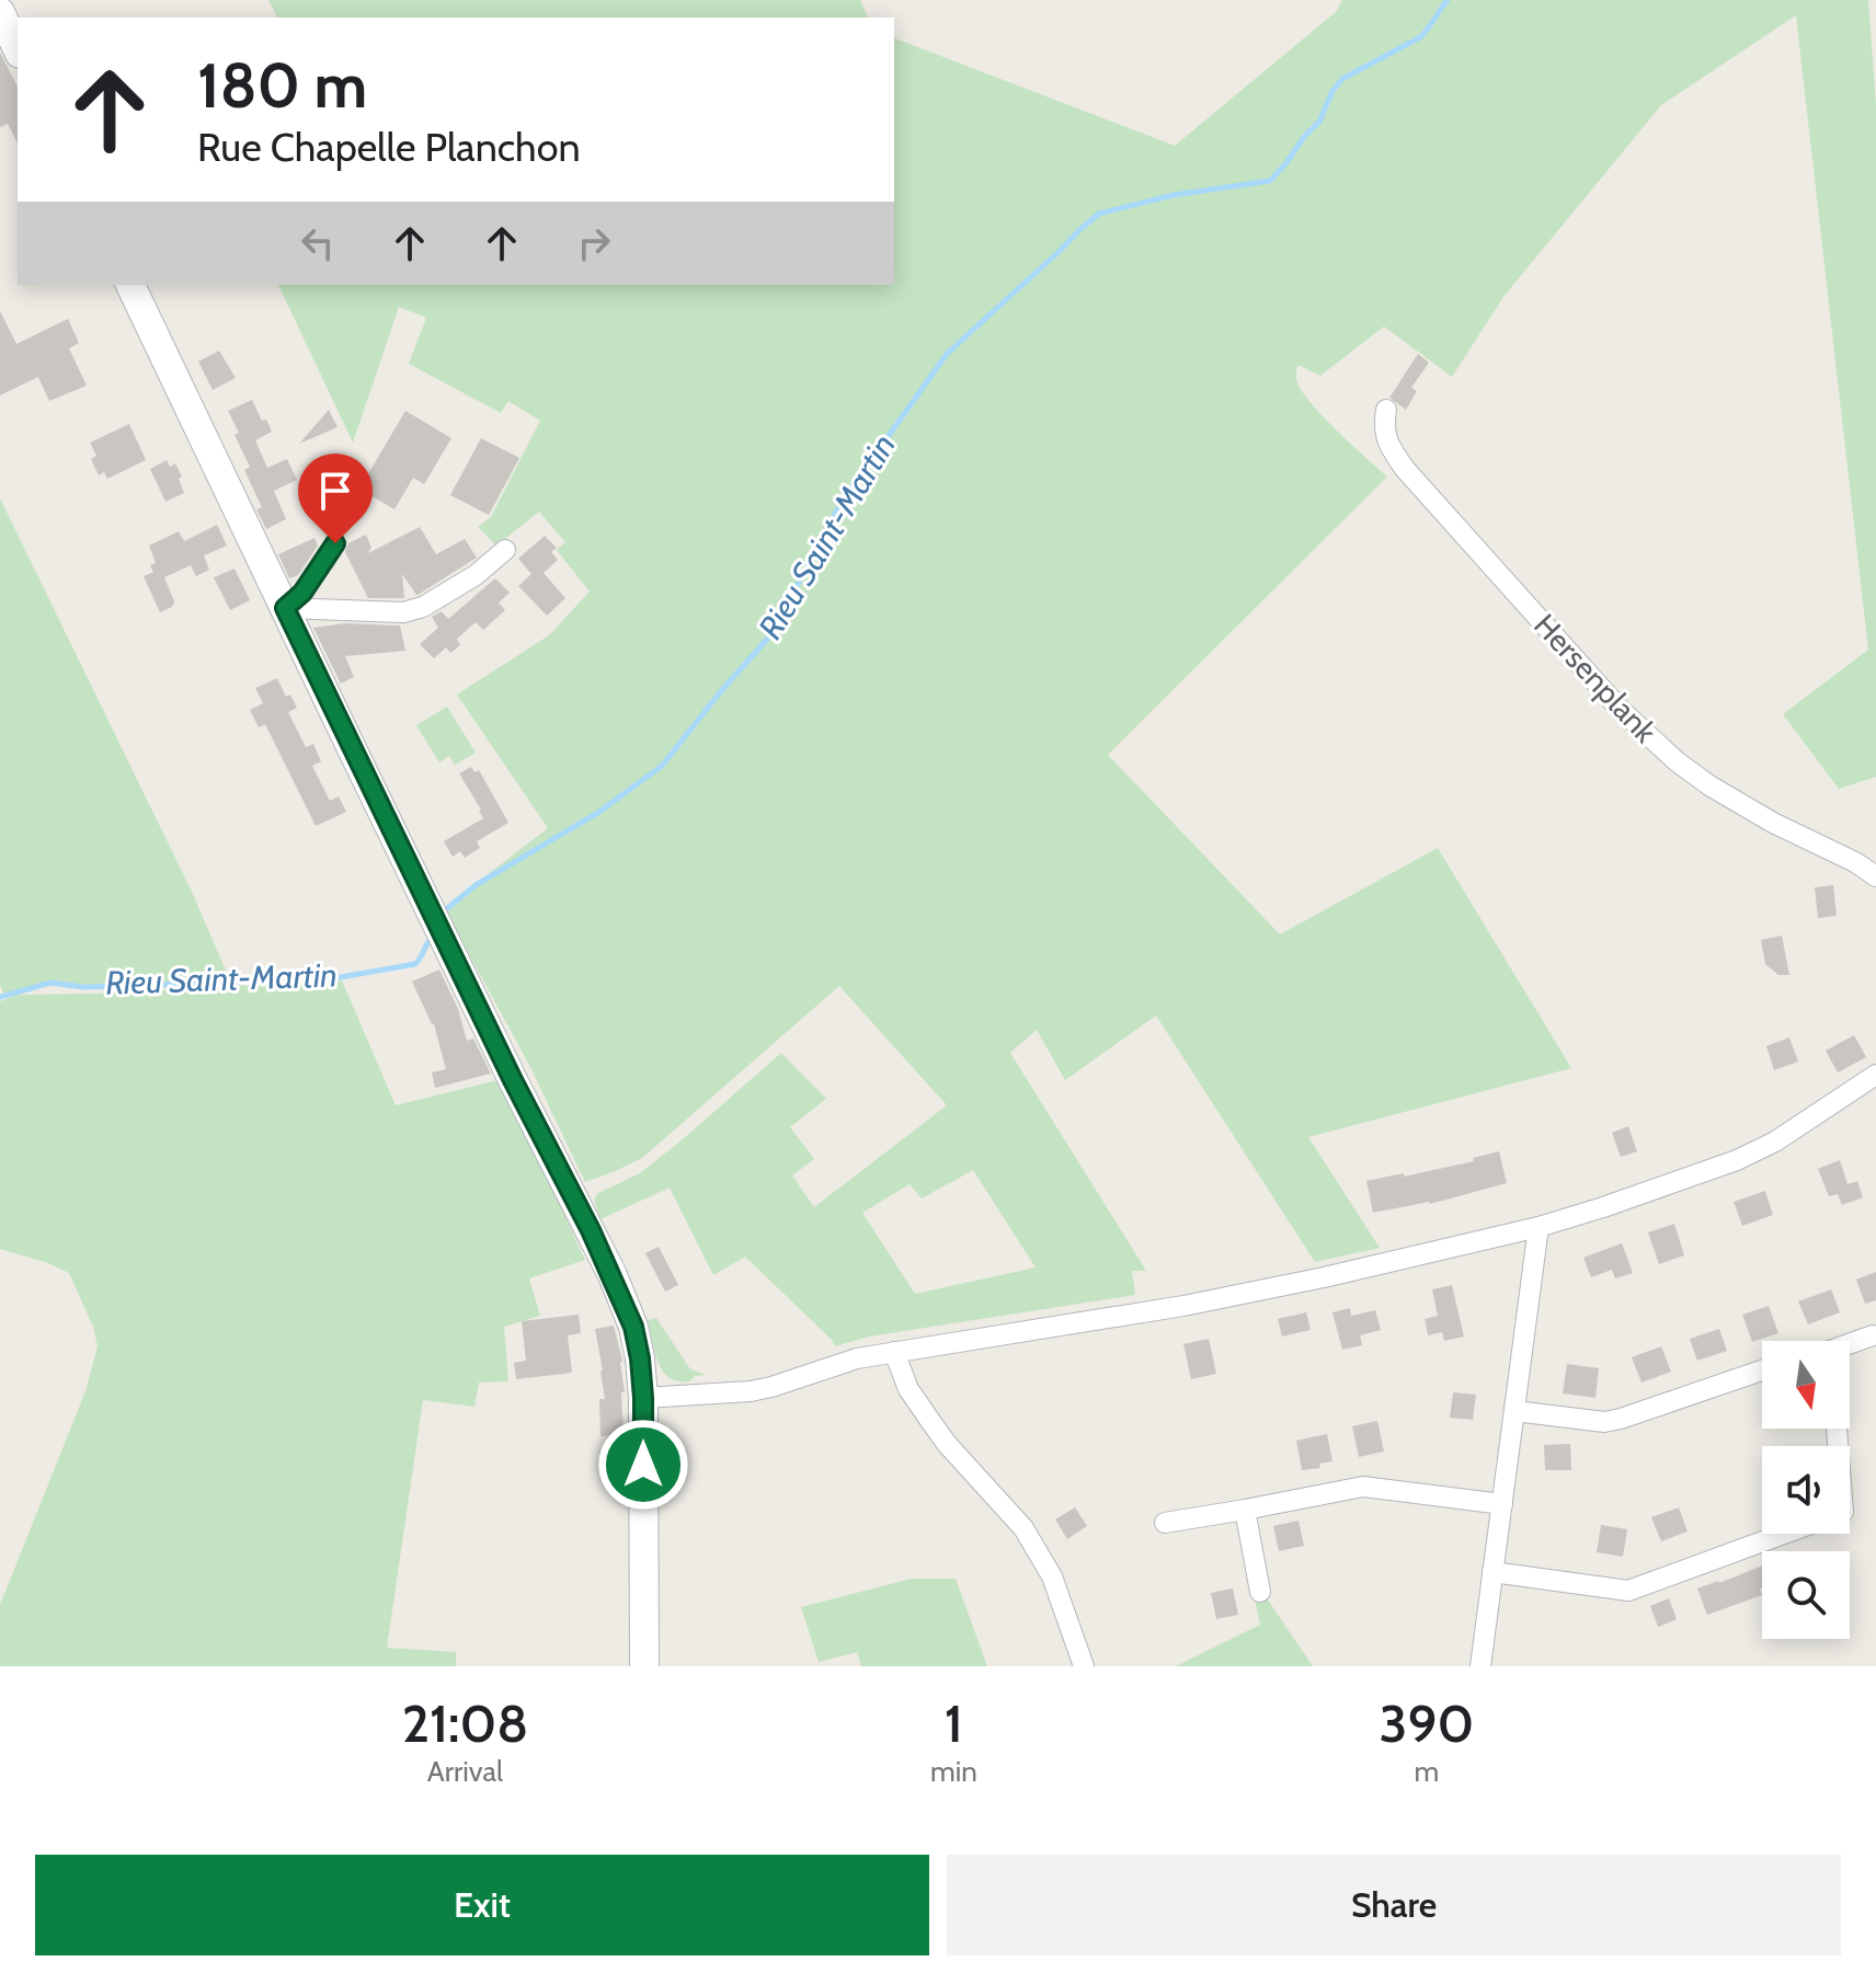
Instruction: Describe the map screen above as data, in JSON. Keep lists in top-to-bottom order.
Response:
{
  "streets": {
    "street": ["Hersenplank"]
  },
  "water": ["Rieu Saint-Martin"],
  "north": "bottom",
  "page": {
    "turn": ["180 m", "Rue Chapelle Planchon"],
    "eta": [
      "21:08",
      "Arrival",
      "1",
      "min",
      "390",
      "m"
    ],
    "buttons": ["Exit", "Share"]
  }
}
